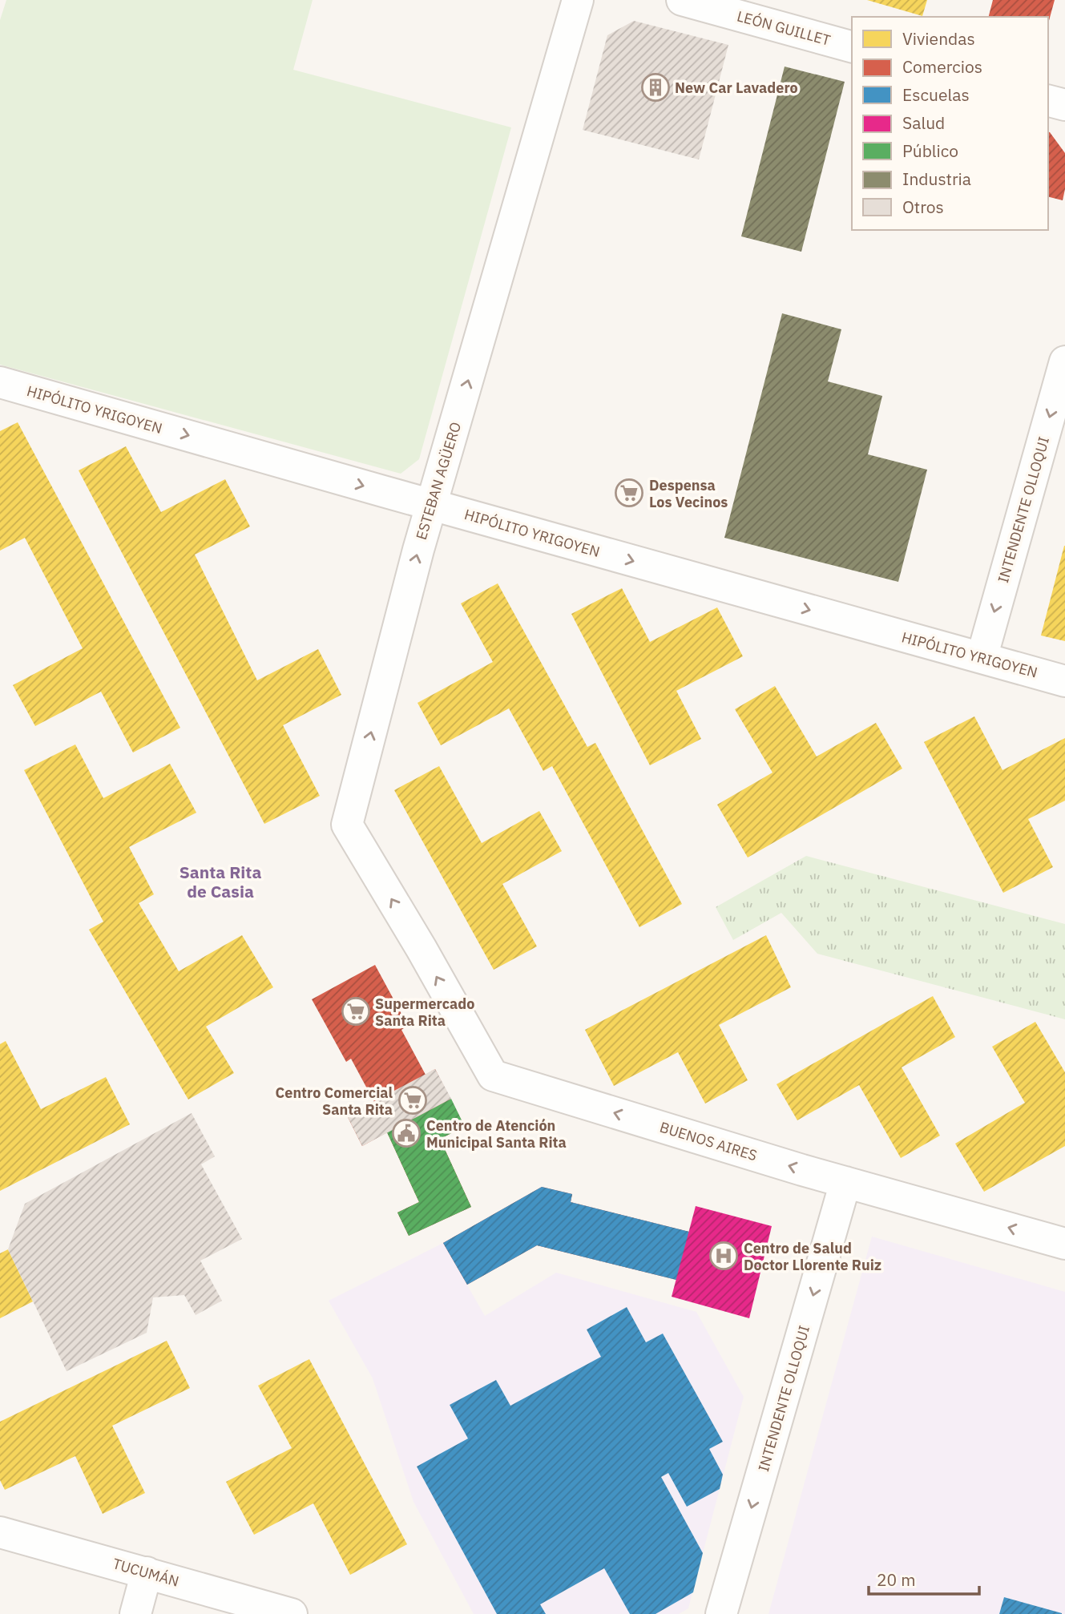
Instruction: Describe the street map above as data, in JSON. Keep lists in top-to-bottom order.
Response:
{
  "streets": {
    "street": [
      "LEÓN GUILLET",
      "HIPÓLITO YRIGOYEN",
      "ESTEBAN AGÜERO",
      "INTENDENTE OLLOQUI",
      "BUENOS AIRES",
      "TUCUMÁN"
    ]
  },
  "crossings": [
    ["HIPÓLITO YRIGOYEN", "ESTEBAN AGÜERO"],
    ["HIPÓLITO YRIGOYEN", "INTENDENTE OLLOQUI"],
    ["ESTEBAN AGÜERO", "BUENOS AIRES"],
    ["INTENDENTE OLLOQUI", "BUENOS AIRES"]
  ],
  "one_way": [
    "HIPÓLITO YRIGOYEN",
    "ESTEBAN AGÜERO",
    "INTENDENTE OLLOQUI",
    "BUENOS AIRES"
  ],
  "districts": ["Santa Rita de Casia"],
  "places": {
    "building": ["New Car Lavadero"],
    "supermarket": ["Despensa Los Vecinos", "Supermercado Santa Rita", "Centro Comercial Santa Rita"],
    "public building": ["Centro de Atención Municipal Santa Rita"],
    "hospital": ["Centro de Salud Doctor Llorente Ruiz"]
  },
  "legend": [
    "Viviendas",
    "Comercios",
    "Escuelas",
    "Salud",
    "Público",
    "Industria",
    "Otros"
  ],
  "scale_bar": "20 m"
}
